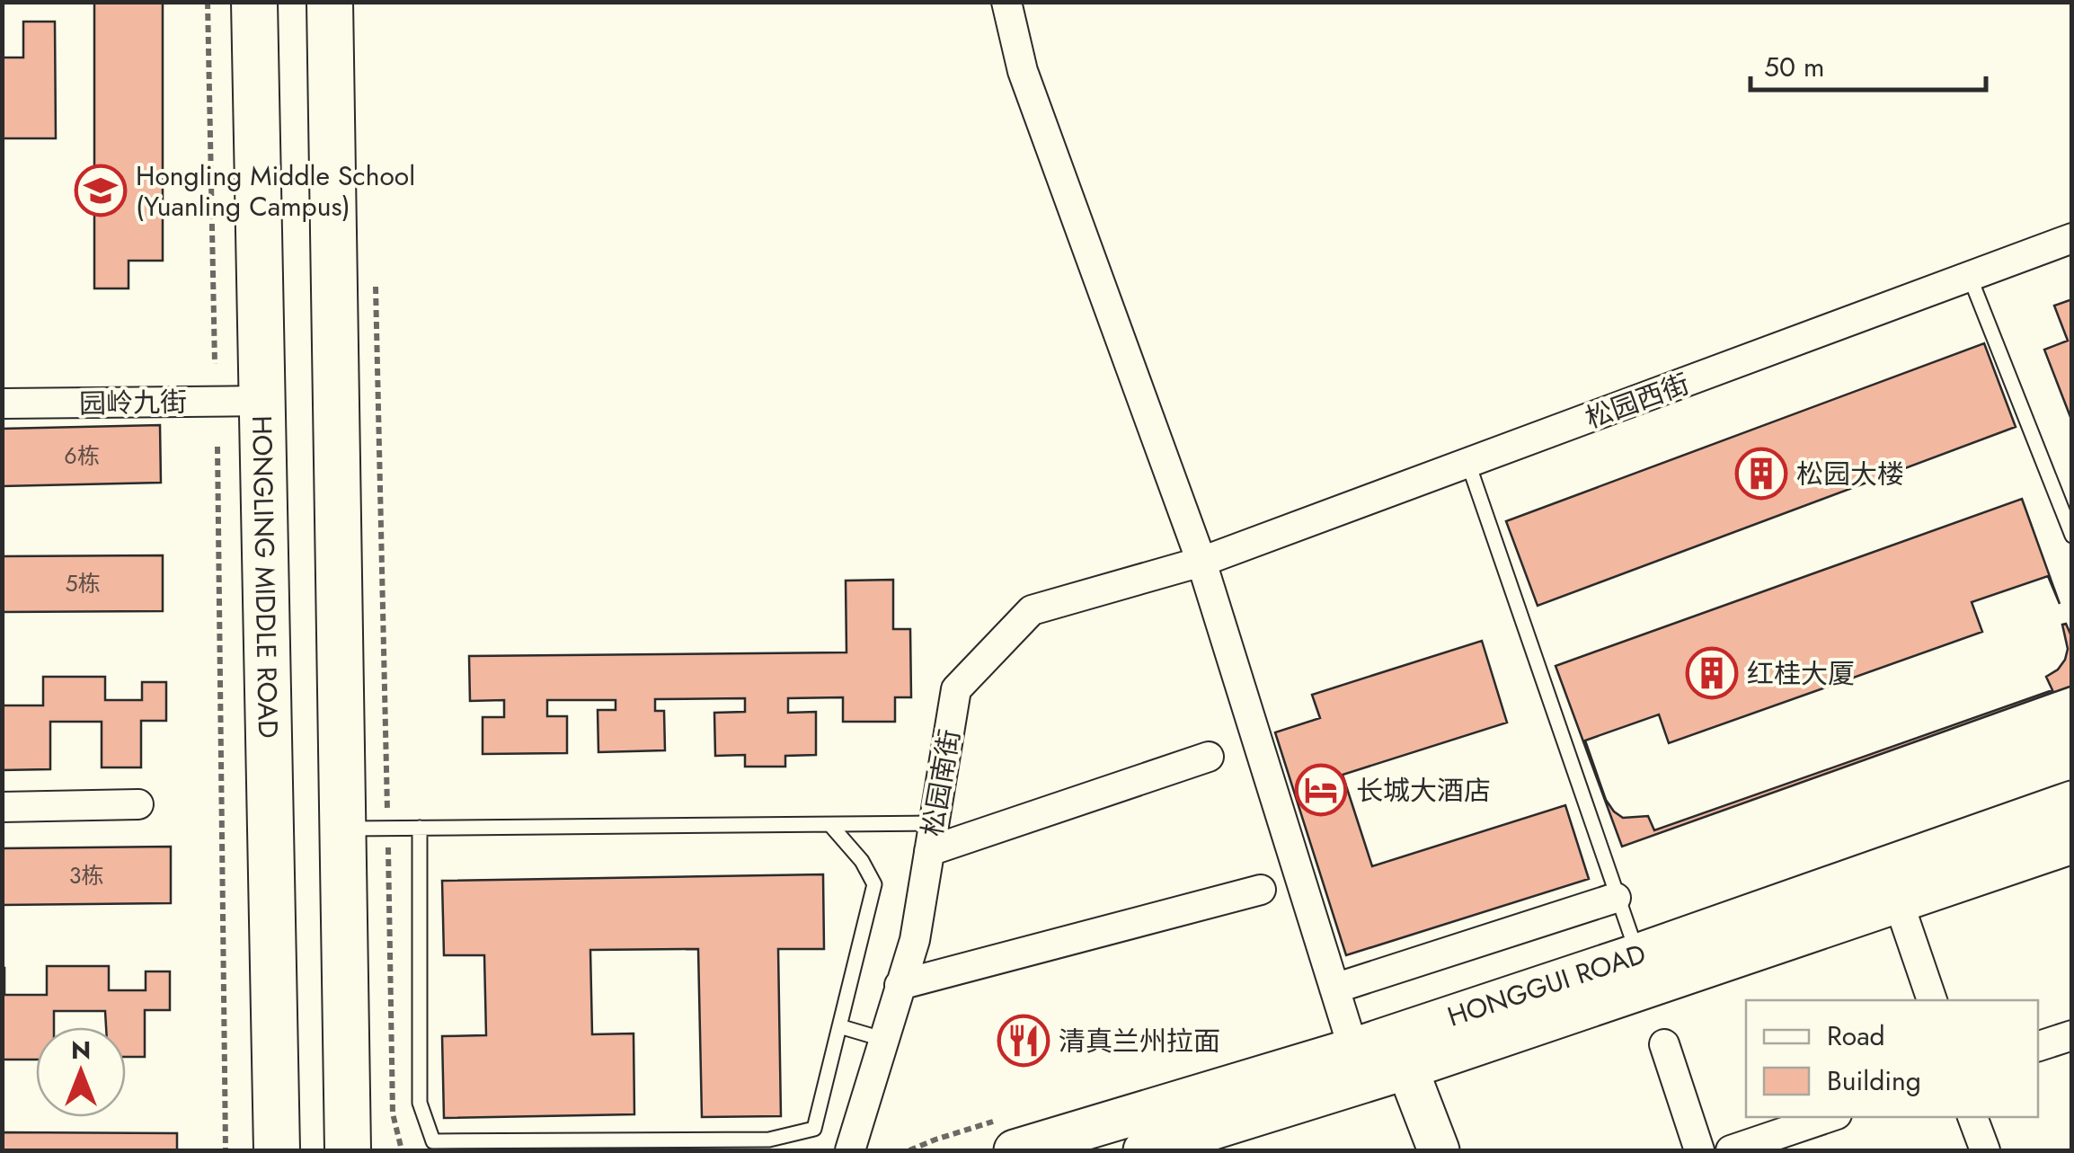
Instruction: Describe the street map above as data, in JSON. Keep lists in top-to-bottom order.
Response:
{
  "streets": {
    "main road": ["HONGLING MIDDLE ROAD", "HONGGUI ROAD"],
    "street": ["松园西街", "园岭九街", "松园南街"]
  },
  "crossings": [
    ["松园西街", "松园南街"],
    ["园岭九街", "HONGLING MIDDLE ROAD"]
  ],
  "places": {
    "school or university": ["Hongling Middle School (Yuanling Campus)"],
    "building": ["松园大楼", "红桂大厦"],
    "hotel": ["长城大酒店"],
    "restaurant": ["清真兰州拉面"]
  },
  "house_numbers": ["6栋", "5栋", "3栋"],
  "legend": ["Road", "Building"],
  "scale_bar": "50 m",
  "north": "top"
}
